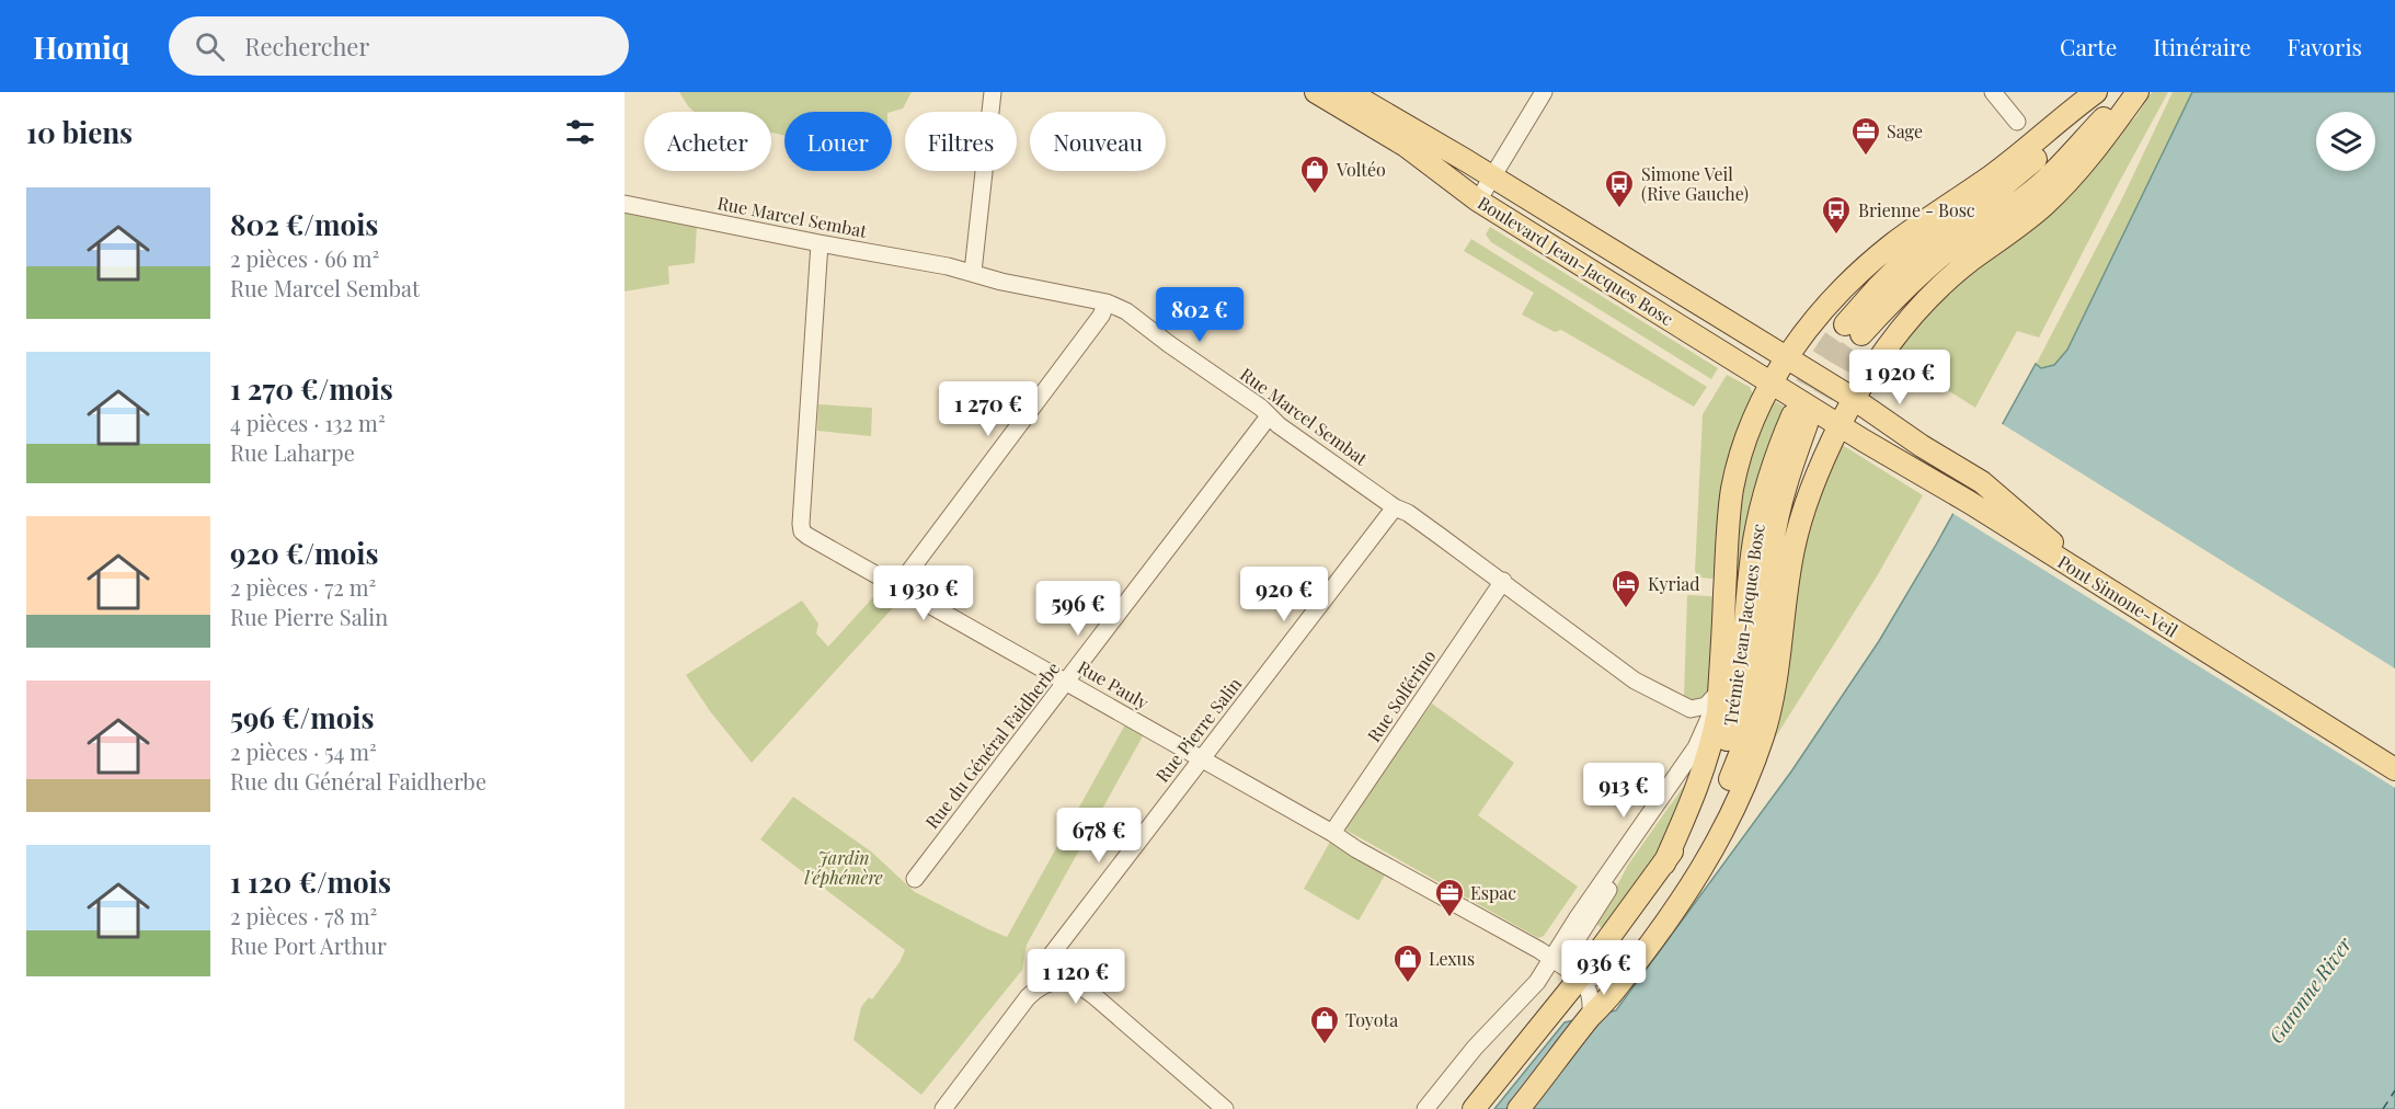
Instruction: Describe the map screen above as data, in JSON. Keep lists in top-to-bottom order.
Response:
{
  "streets": {
    "main road": ["Boulevard Jean-Jacques Bosc", "Pont Simone-Veil", "Trémie Jean-Jacques Bosc"],
    "street": [
      "Rue Marcel Sembat",
      "Rue Pauly",
      "Rue Solférino",
      "Rue Pierre Salin",
      "Rue du Général Faidherbe"
    ]
  },
  "crossings": [
    ["Rue Marcel Sembat", "Rue Pauly"],
    ["Rue Marcel Sembat", "Rue Solférino"],
    ["Rue Marcel Sembat", "Rue Pierre Salin"],
    ["Rue Marcel Sembat", "Rue du Général Faidherbe"],
    ["Boulevard Jean-Jacques Bosc", "Pont Simone-Veil"],
    ["Rue Pauly", "Rue Solférino"],
    ["Rue Pauly", "Rue Pierre Salin"],
    ["Rue Pauly", "Rue du Général Faidherbe"]
  ],
  "water": ["Garonne River"],
  "parks": ["Jardin l'éphémère"],
  "places": {
    "office": ["Sage", "Espac"],
    "shop": ["Voltéo", "Lexus", "Toyota"],
    "bus stop": ["Simone Veil (Rive Gauche)", "Brienne - Bosc"],
    "hotel": ["Kyriad"]
  },
  "page": {
    "header": "Homiq",
    "search": "Rechercher",
    "nav": ["Carte", "Itinéraire", "Favoris"],
    "heading": "10 biens",
    "chip": [
      "Acheter",
      "Louer",
      "Filtres",
      "Nouveau"
    ],
    "list": [
      {
        "name": "802 €/mois",
        "note": "2 pièces · 66 m² · Rue Marcel Sembat"
      },
      {
        "name": "1 270 €/mois",
        "note": "4 pièces · 132 m² · Rue Laharpe"
      },
      {
        "name": "920 €/mois",
        "note": "2 pièces · 72 m² · Rue Pierre Salin"
      },
      {
        "name": "596 €/mois",
        "note": "2 pièces · 54 m² · Rue du Général Faidherbe"
      },
      {
        "name": "1 120 €/mois",
        "note": "2 pièces · 78 m² · Rue Port Arthur"
      }
    ],
    "price": [
      "802 €",
      "1 920 €",
      "1 270 €",
      "1 930 €",
      "920 €",
      "596 €",
      "913 €",
      "678 €",
      "936 €",
      "1 120 €"
    ]
  }
}
